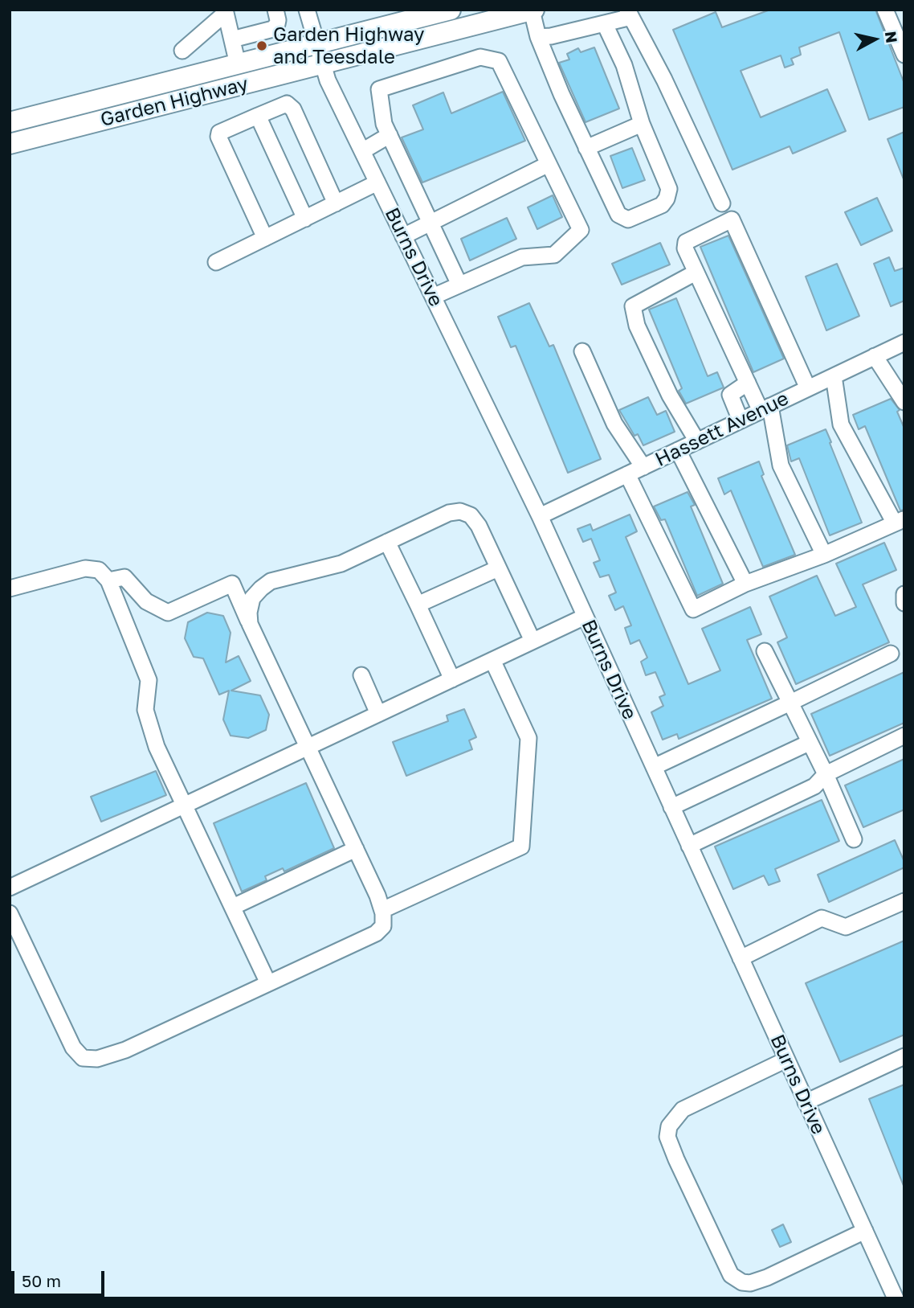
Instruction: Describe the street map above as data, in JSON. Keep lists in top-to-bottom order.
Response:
{
  "streets": {
    "main road": ["Garden Highway"],
    "street": ["Burns Drive", "Hassett Avenue"]
  },
  "crossings": [
    ["Garden Highway", "Burns Drive"],
    ["Burns Drive", "Hassett Avenue"]
  ],
  "places": ["Garden Highway and Teesdale"],
  "scale_bar": "50 m",
  "north": "right"
}
